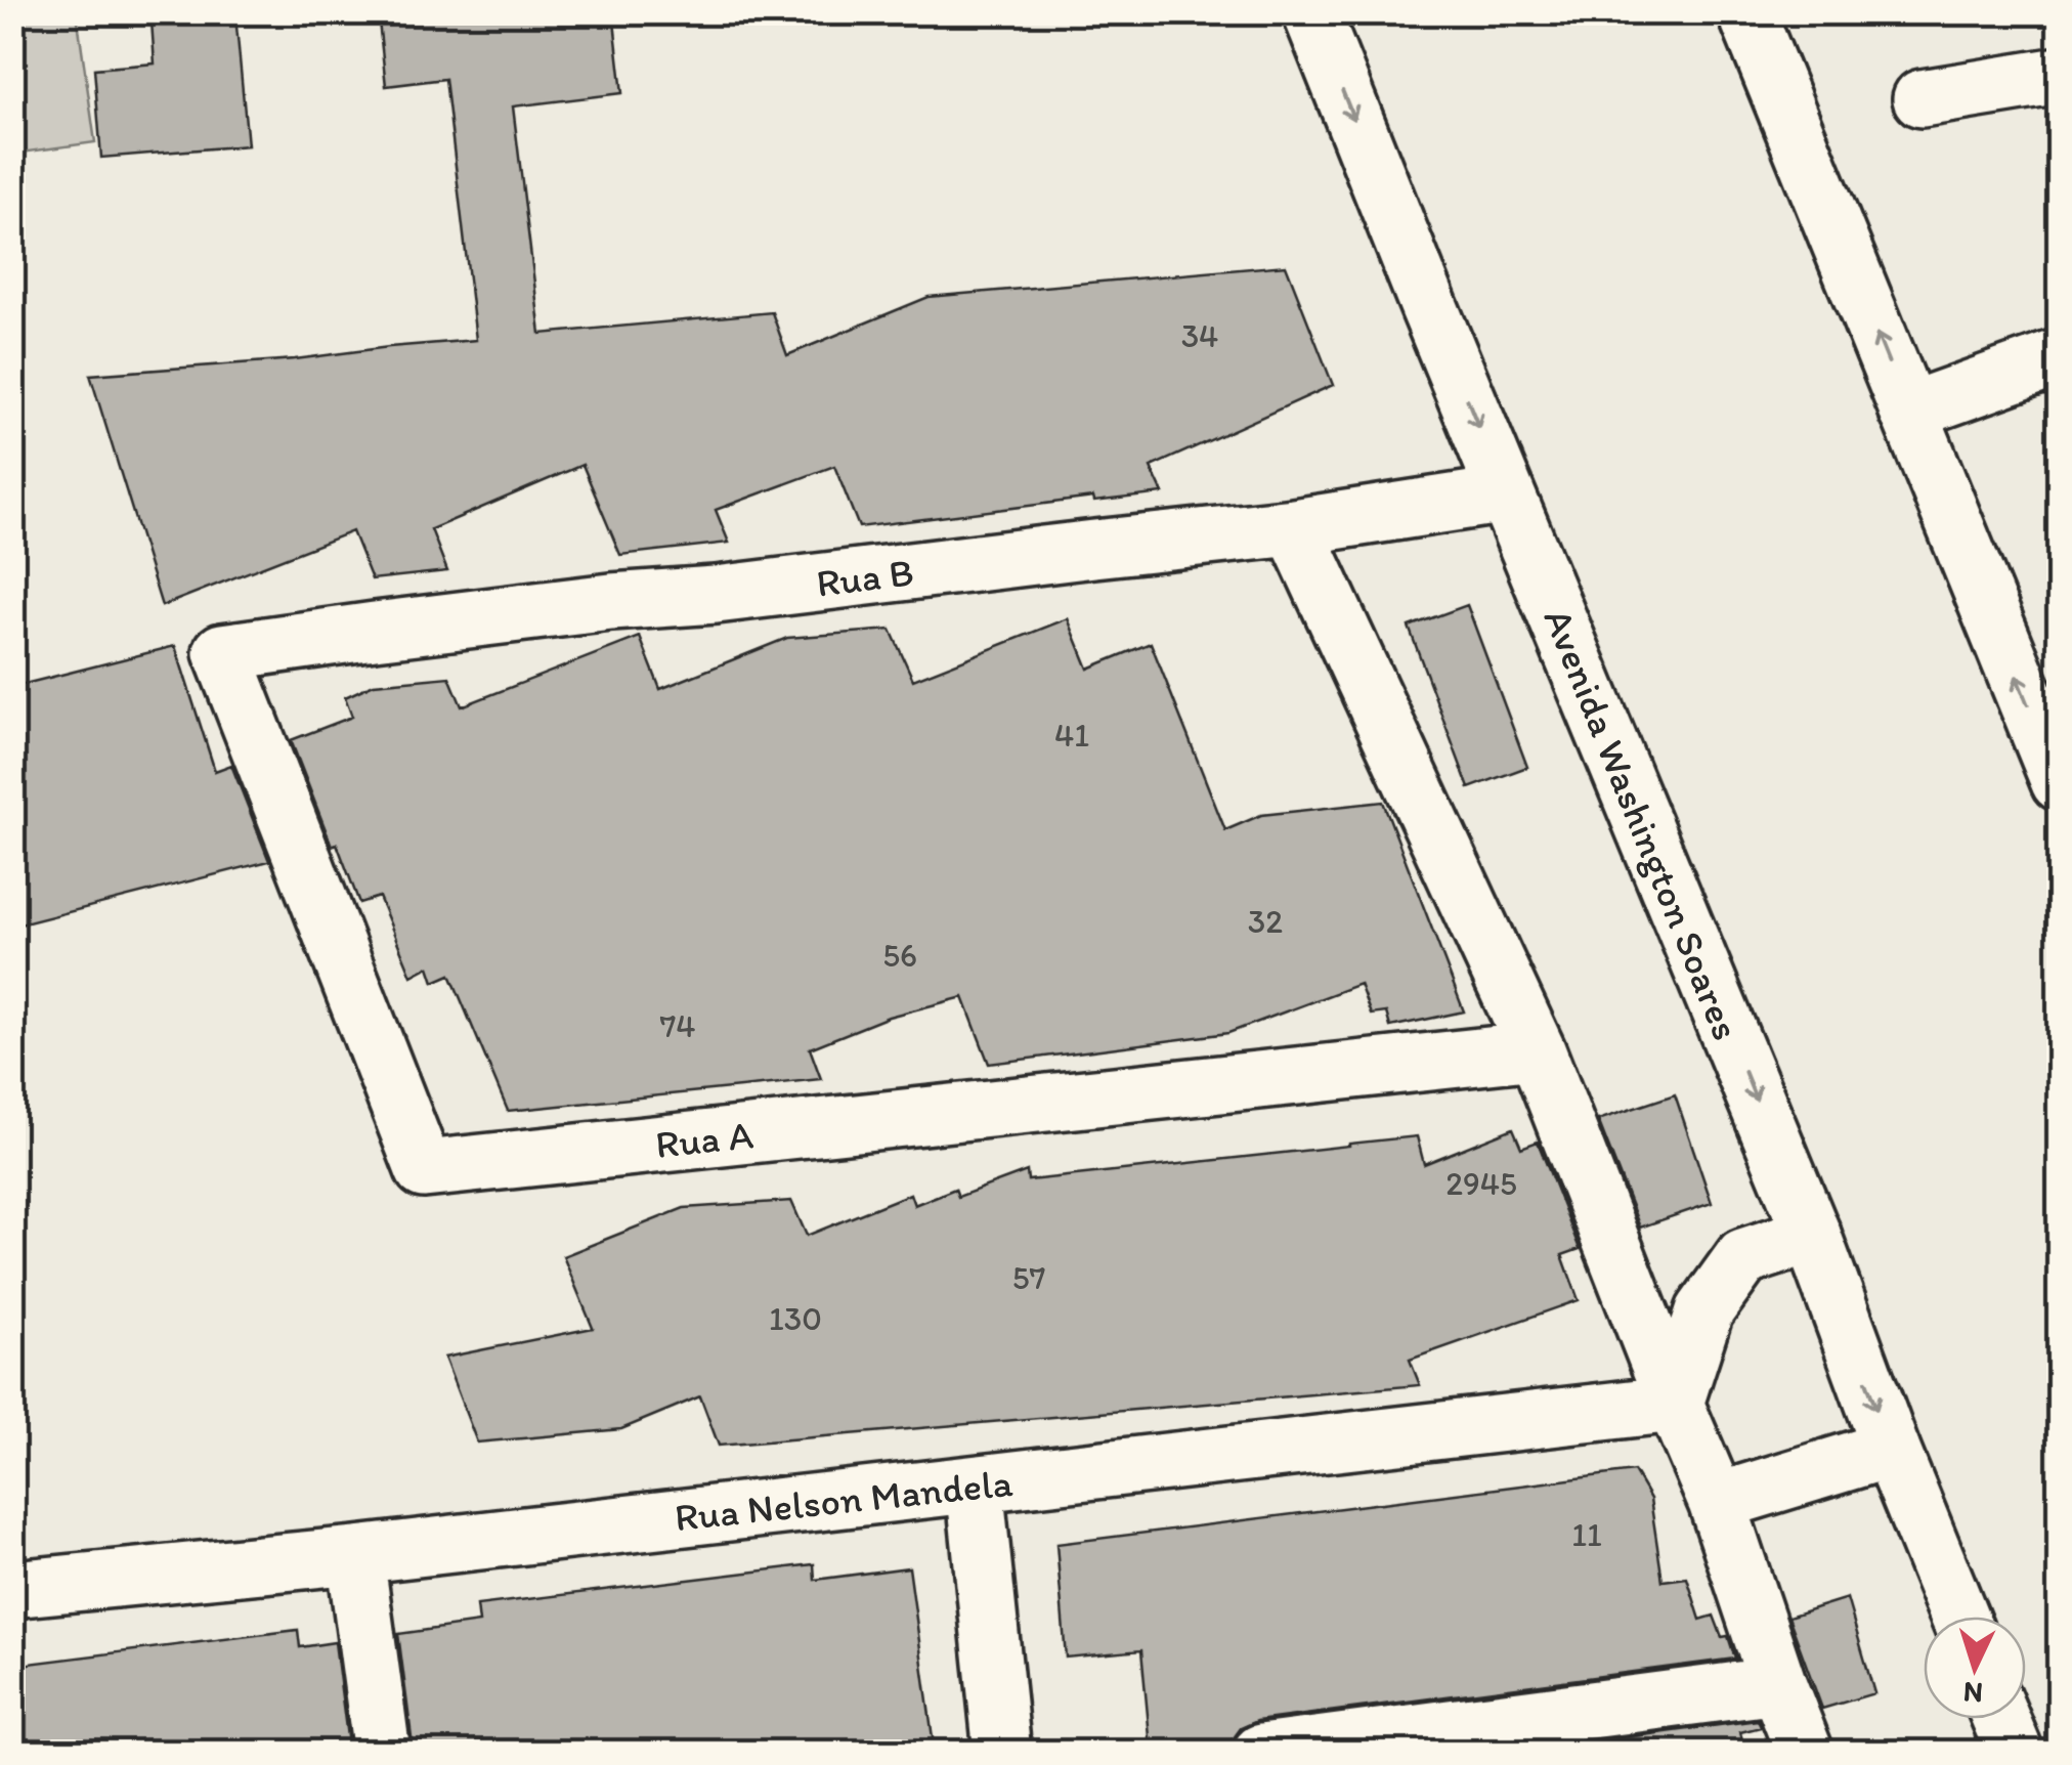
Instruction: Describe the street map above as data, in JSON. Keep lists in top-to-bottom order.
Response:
{
  "streets": {
    "main road": [
      "Rua B",
      "Avenida Washington Soares",
      "Rua A",
      "Rua Nelson Mandela"
    ]
  },
  "crossings": [
    ["Rua B", "Avenida Washington Soares"],
    ["Rua B", "Rua A"]
  ],
  "house_numbers": [
    "34",
    "41",
    "32",
    "56",
    "74",
    "2945",
    "57",
    "130",
    "11"
  ],
  "north": "bottom"
}
